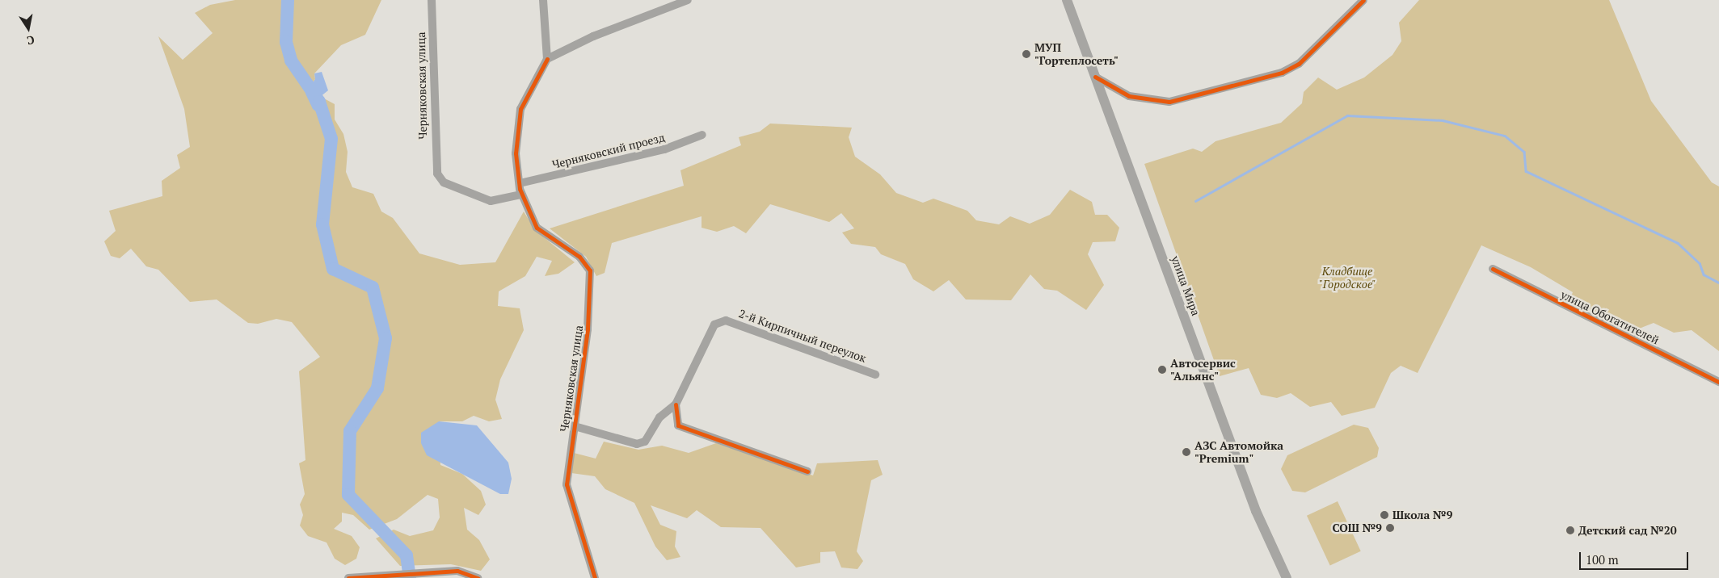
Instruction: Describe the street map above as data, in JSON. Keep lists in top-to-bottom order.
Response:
{
  "streets": {
    "main road": ["улица Мира"],
    "street": [
      "Черняковская улица",
      "Черняковский проезд",
      "улица Обогатителей",
      "2-й Кирпичный переулок"
    ]
  },
  "crossings": [
    ["Черняковская улица", "Черняковский проезд"]
  ],
  "parks": ["Кладбище \"Городское\""],
  "places": [
    "МУП \"Гортеплосеть\"",
    "Автосервис \"Альянс\"",
    "АЗС Автомойка \"Premium\"",
    "Школа №9",
    "СОШ №9",
    "Детский сад №20"
  ],
  "scale_bar": "100 m",
  "north": "bottom"
}
